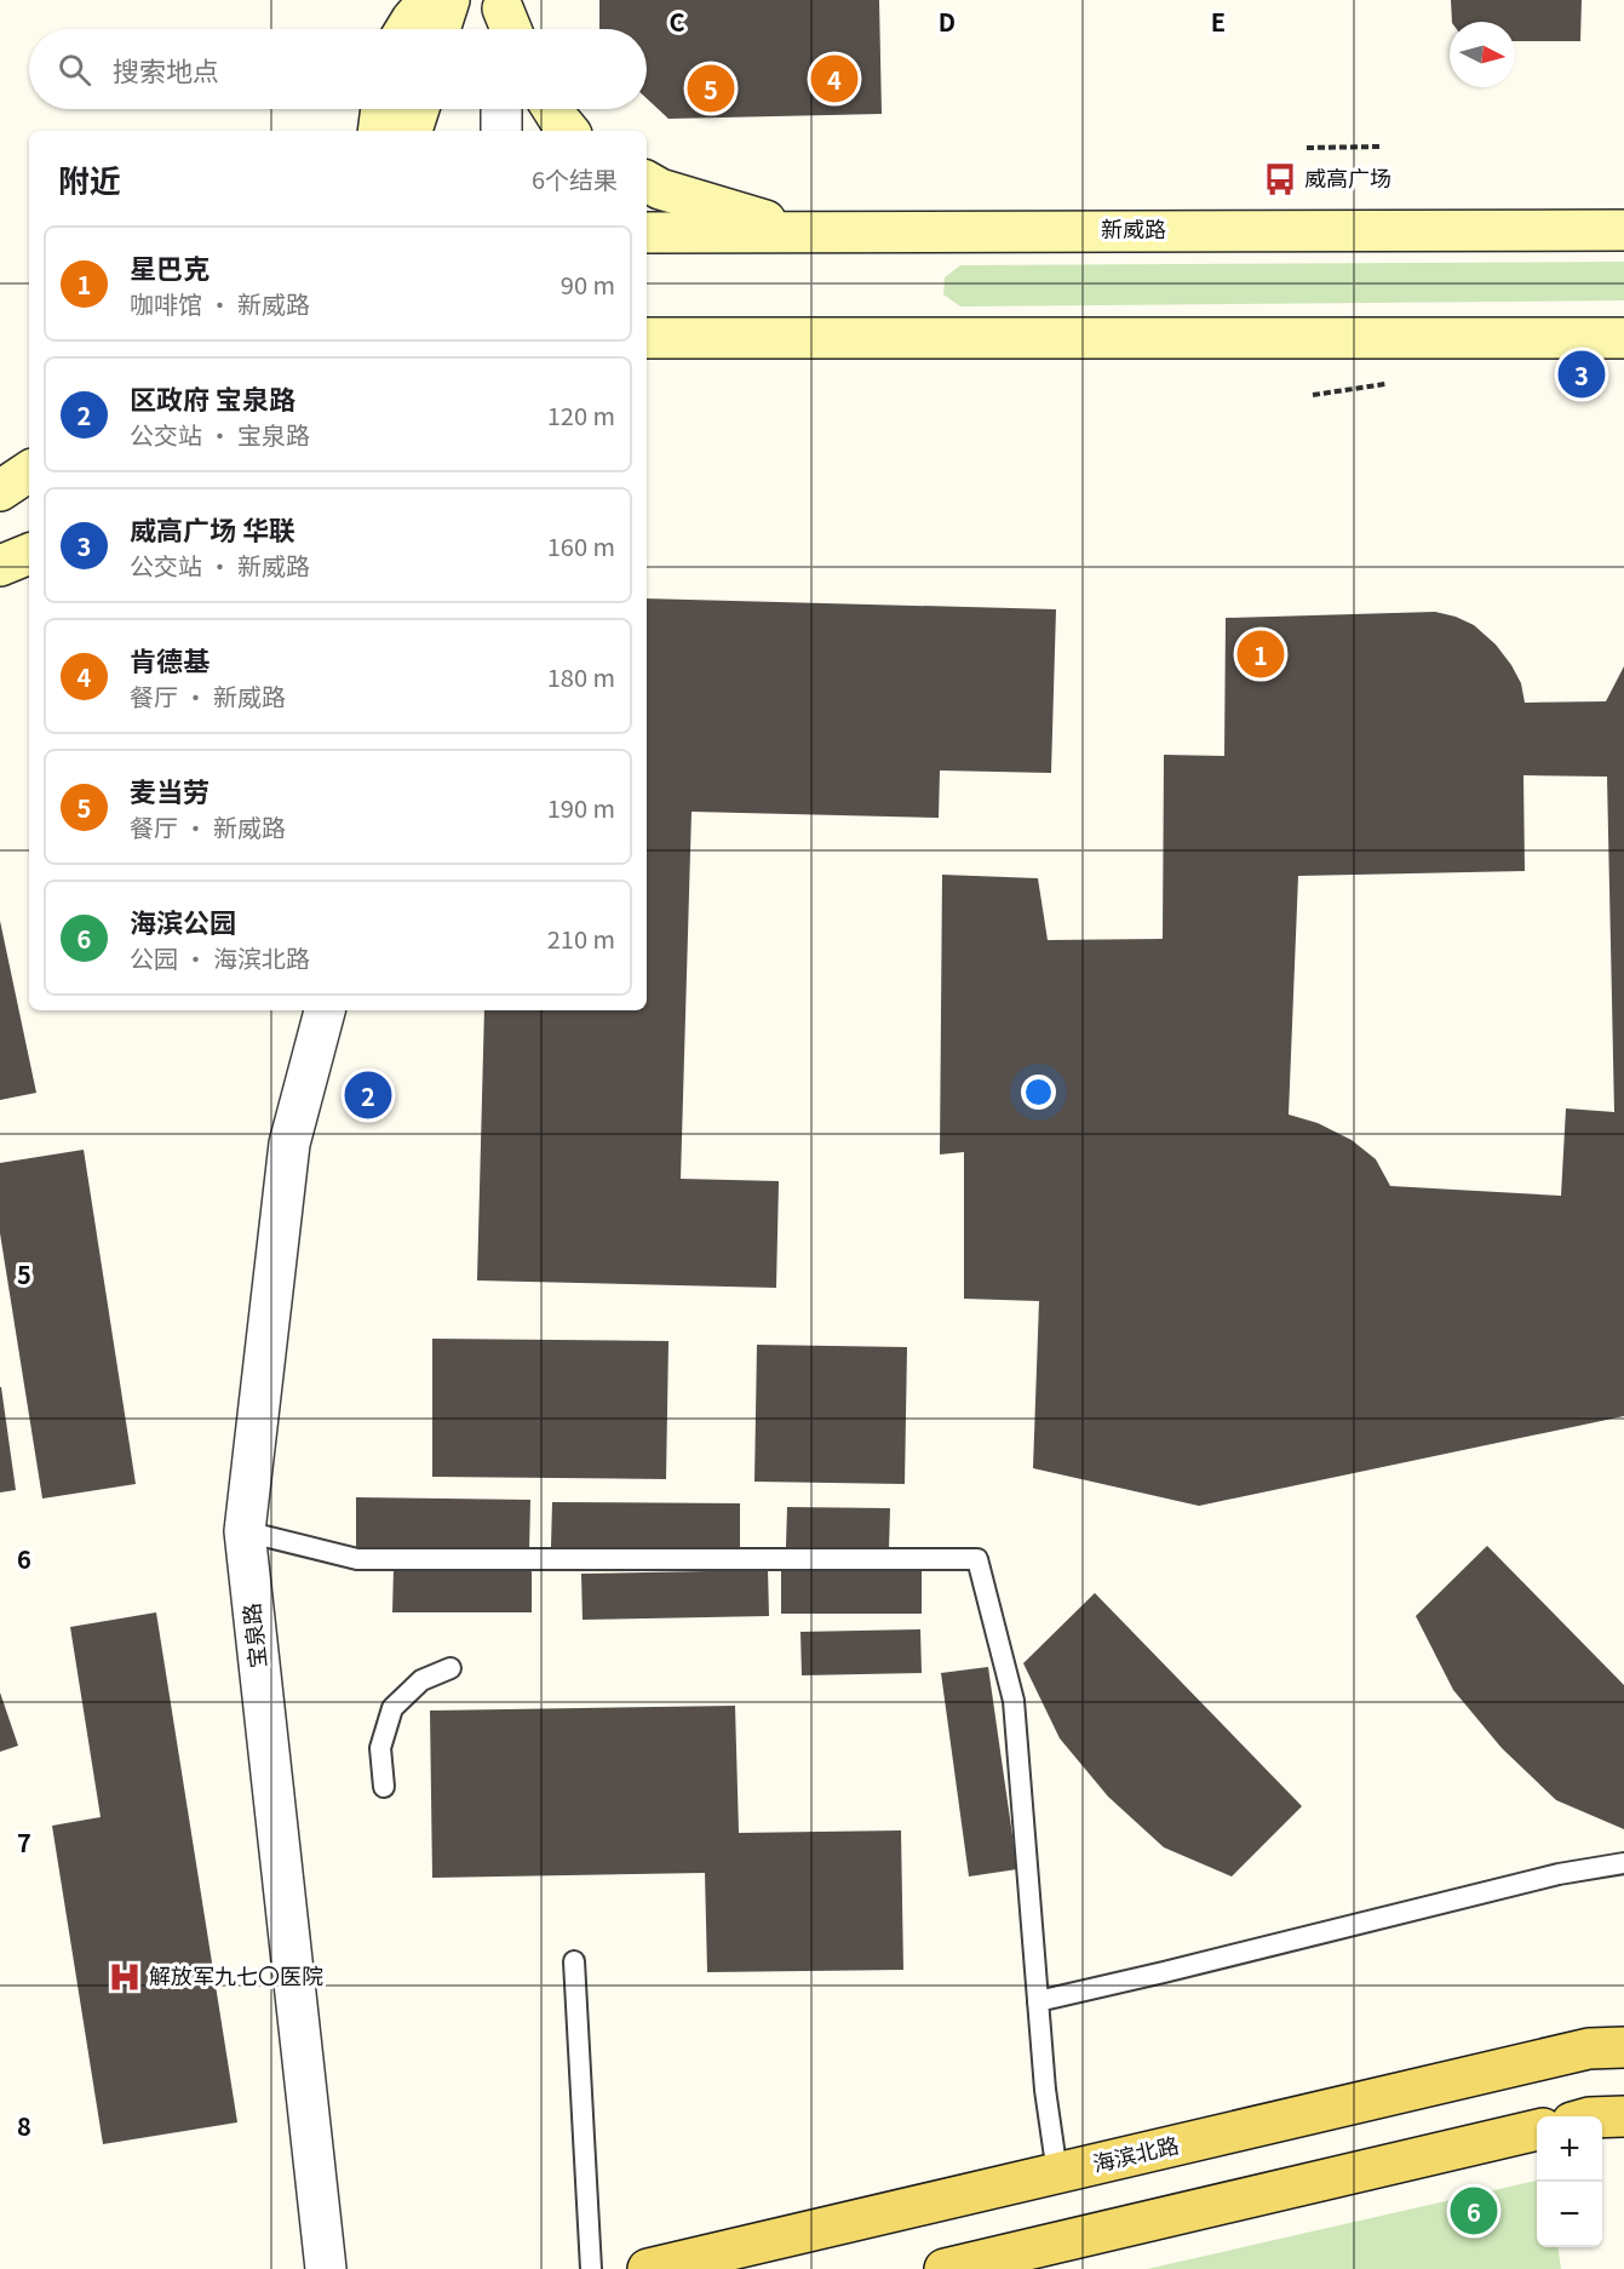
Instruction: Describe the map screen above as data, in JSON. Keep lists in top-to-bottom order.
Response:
{
  "streets": {
    "main road": ["新威路", "海滨北路"],
    "street": ["宝泉路"]
  },
  "places": {
    "bus stop": ["威高广场"],
    "hospital": ["解放军九七〇医院"]
  },
  "north": "right",
  "page": {
    "search": "搜索地点",
    "pins": [
      "4",
      "5",
      "3",
      "1",
      "2",
      "6"
    ],
    "heading": ["附近", "6个结果"],
    "list": [
      {
        "mark": "1",
        "name": "星巴克",
        "note": "咖啡馆 · 新威路",
        "value": "90 m"
      },
      {
        "mark": "2",
        "name": "区政府 宝泉路",
        "note": "公交站 · 宝泉路",
        "value": "120 m"
      },
      {
        "mark": "3",
        "name": "威高广场 华联",
        "note": "公交站 · 新威路",
        "value": "160 m"
      },
      {
        "mark": "4",
        "name": "肯德基",
        "note": "餐厅 · 新威路",
        "value": "180 m"
      },
      {
        "mark": "5",
        "name": "麦当劳",
        "note": "餐厅 · 新威路",
        "value": "190 m"
      },
      {
        "mark": "6",
        "name": "海滨公园",
        "note": "公园 · 海滨北路",
        "value": "210 m"
      }
    ],
    "map_buttons": ["+", "−"]
  },
  "grid": {
    "columns": ["C", "D", "E"],
    "rows": [
      "5",
      "6",
      "7",
      "8"
    ]
  }
}
